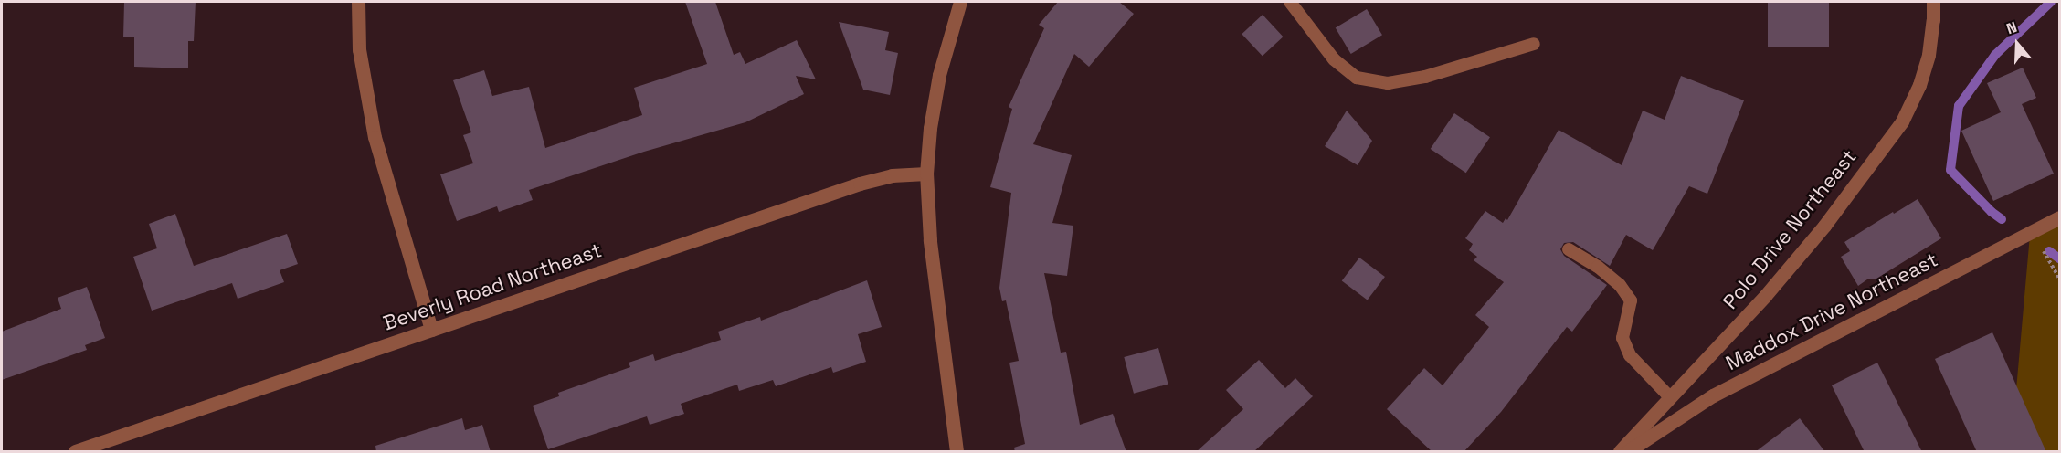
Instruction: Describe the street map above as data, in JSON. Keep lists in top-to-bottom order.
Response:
{
  "streets": {
    "street": ["Polo Drive Northeast", "Beverly Road Northeast", "Maddox Drive Northeast"]
  },
  "north": "top"
}
